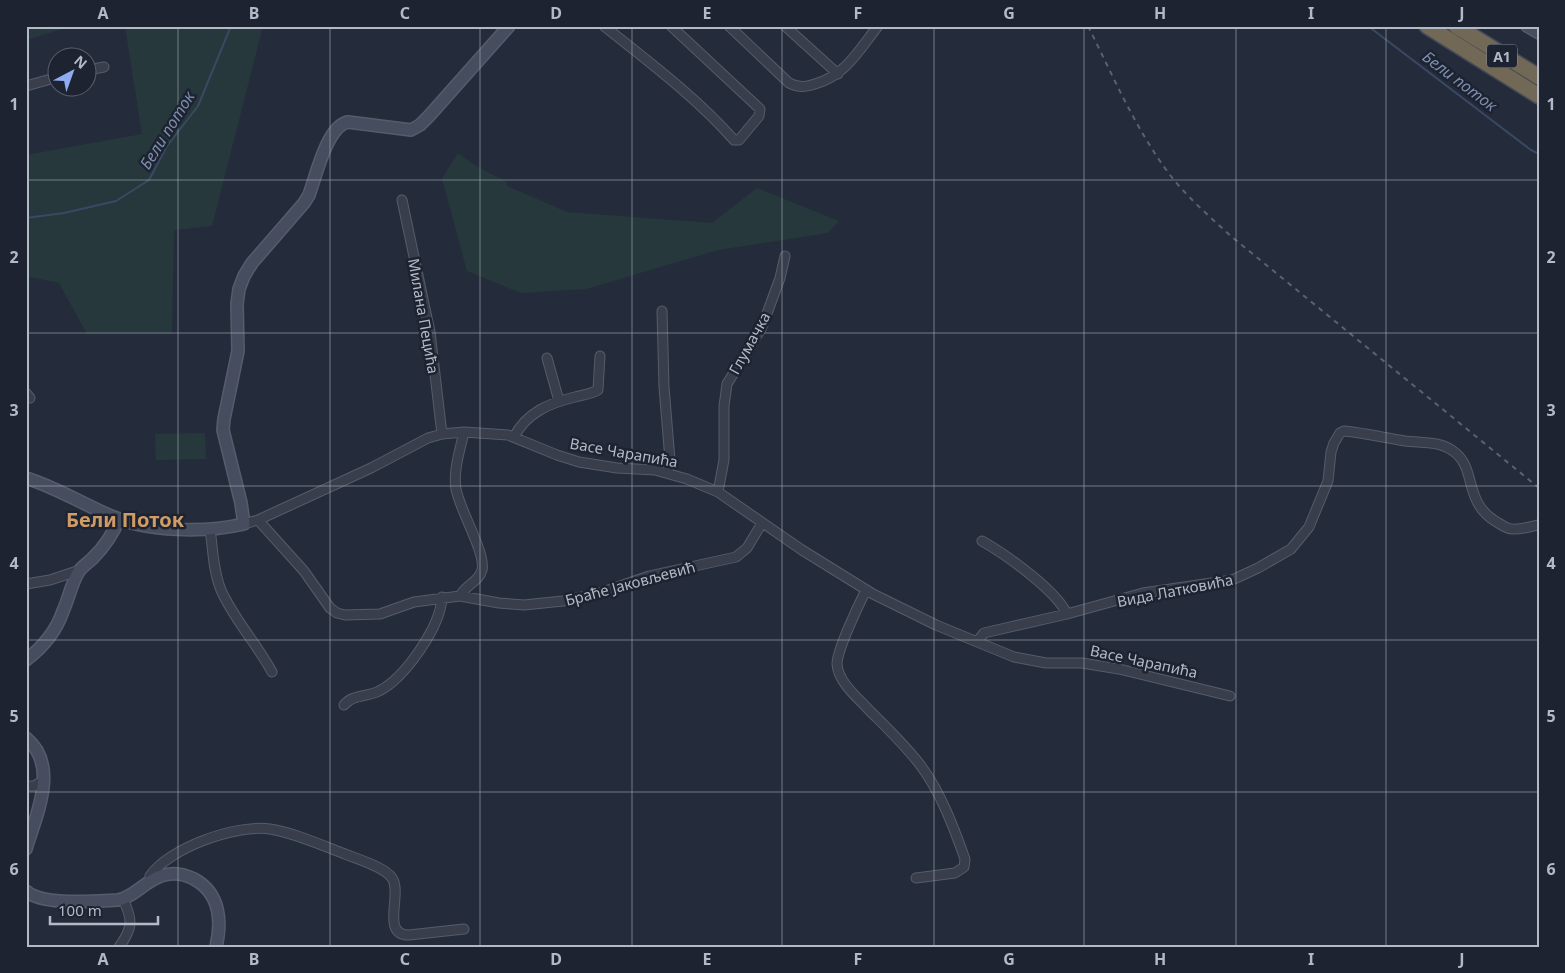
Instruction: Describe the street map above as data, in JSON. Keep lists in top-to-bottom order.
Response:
{
  "streets": {
    "highway": ["A1"],
    "street": [
      "Милана Пецића",
      "Глумачка",
      "Васе Чарапића",
      "Браће Јаковљевић",
      "Вида Латковића"
    ]
  },
  "crossings": [
    ["Милана Пецића", "Васе Чарапића"],
    ["Глумачка", "Васе Чарапића"],
    ["Васе Чарапића", "Браће Јаковљевић"],
    ["Васе Чарапића", "Вида Латковића"]
  ],
  "districts": ["Бели Поток"],
  "water": ["Бели поток"],
  "scale_bar": "100 m",
  "north": "top right",
  "grid": {
    "columns": [
      "A",
      "B",
      "C",
      "D",
      "E",
      "F",
      "G",
      "H",
      "I",
      "J"
    ],
    "rows": [
      "1",
      "2",
      "3",
      "4",
      "5",
      "6"
    ]
  }
}
